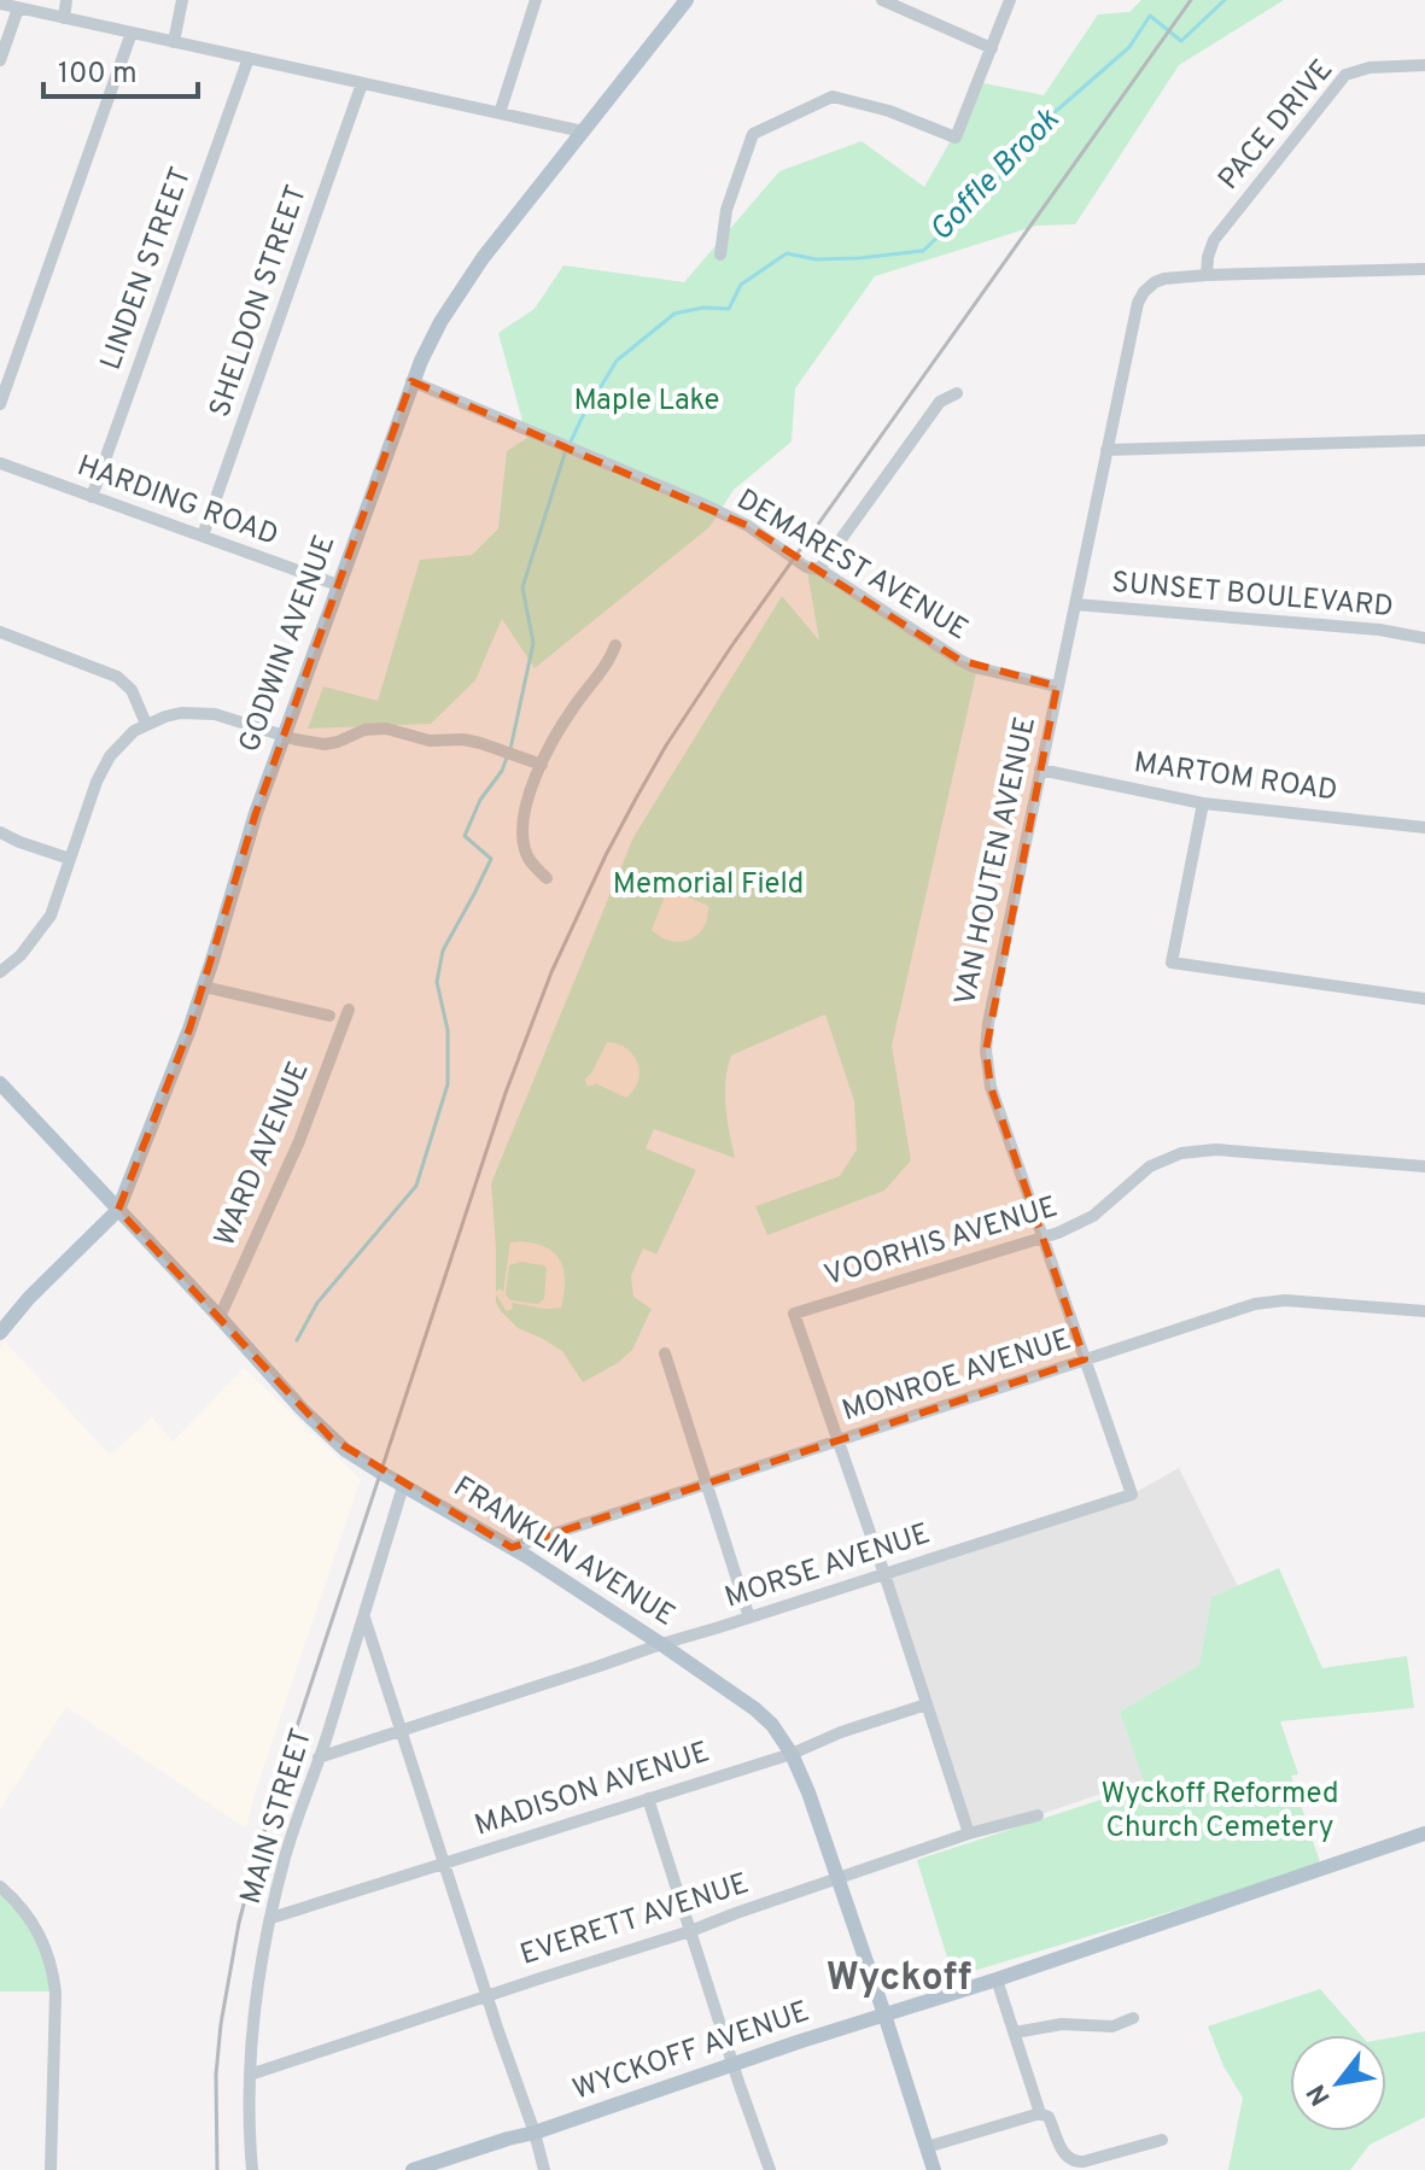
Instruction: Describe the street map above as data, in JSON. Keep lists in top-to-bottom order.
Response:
{
  "streets": {
    "main road": ["GODWIN AVENUE", "FRANKLIN AVENUE", "WYCKOFF AVENUE"],
    "street": [
      "PACE DRIVE",
      "LINDEN STREET",
      "SHELDON STREET",
      "HARDING ROAD",
      "DEMAREST AVENUE",
      "SUNSET BOULEVARD",
      "MARTOM ROAD",
      "VAN HOUTEN AVENUE",
      "WARD AVENUE",
      "VOORHIS AVENUE",
      "MONROE AVENUE",
      "MORSE AVENUE",
      "MADISON AVENUE",
      "MAIN STREET",
      "EVERETT AVENUE"
    ]
  },
  "crossings": [
    ["PACE DRIVE", "VAN HOUTEN AVENUE"],
    ["LINDEN STREET", "HARDING ROAD"],
    ["SHELDON STREET", "HARDING ROAD"],
    ["HARDING ROAD", "GODWIN AVENUE"],
    ["DEMAREST AVENUE", "GODWIN AVENUE"],
    ["DEMAREST AVENUE", "VAN HOUTEN AVENUE"],
    ["SUNSET BOULEVARD", "VAN HOUTEN AVENUE"],
    ["GODWIN AVENUE", "FRANKLIN AVENUE"],
    ["MARTOM ROAD", "VAN HOUTEN AVENUE"],
    ["VAN HOUTEN AVENUE", "VOORHIS AVENUE"],
    ["VAN HOUTEN AVENUE", "MONROE AVENUE"],
    ["VAN HOUTEN AVENUE", "MORSE AVENUE"],
    ["WARD AVENUE", "FRANKLIN AVENUE"],
    ["VOORHIS AVENUE", "MONROE AVENUE"],
    ["MONROE AVENUE", "FRANKLIN AVENUE"],
    ["FRANKLIN AVENUE", "MORSE AVENUE"],
    ["FRANKLIN AVENUE", "MADISON AVENUE"],
    ["FRANKLIN AVENUE", "MAIN STREET"],
    ["FRANKLIN AVENUE", "EVERETT AVENUE"],
    ["FRANKLIN AVENUE", "WYCKOFF AVENUE"],
    ["MORSE AVENUE", "MAIN STREET"],
    ["MADISON AVENUE", "MAIN STREET"],
    ["MAIN STREET", "EVERETT AVENUE"]
  ],
  "districts": ["Wyckoff"],
  "water": ["Goffle Brook"],
  "parks": ["Maple Lake", "Memorial Field", "Wyckoff Reformed Church Cemetery"],
  "scale_bar": "100 m",
  "north": "bottom left"
}
